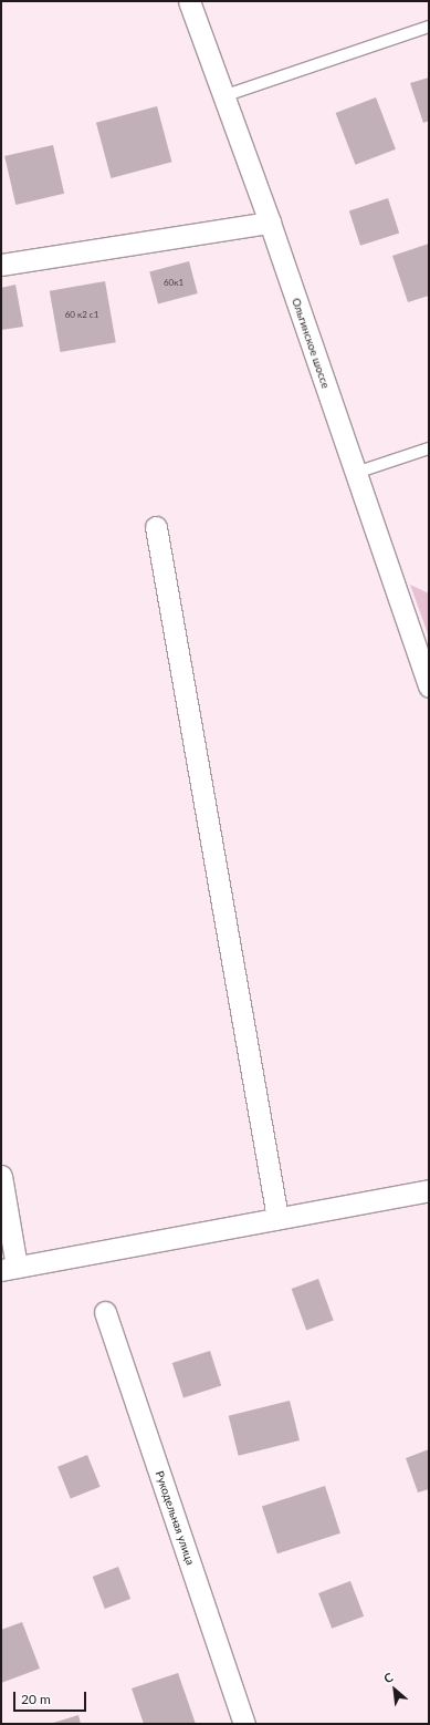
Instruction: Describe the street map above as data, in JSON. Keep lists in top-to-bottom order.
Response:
{
  "streets": {
    "street": ["Ольгинское шоссе", "Рукодельная улица"]
  },
  "house_numbers": ["60к1", "60 к2 с1"],
  "scale_bar": "20 m",
  "north": "top left"
}
